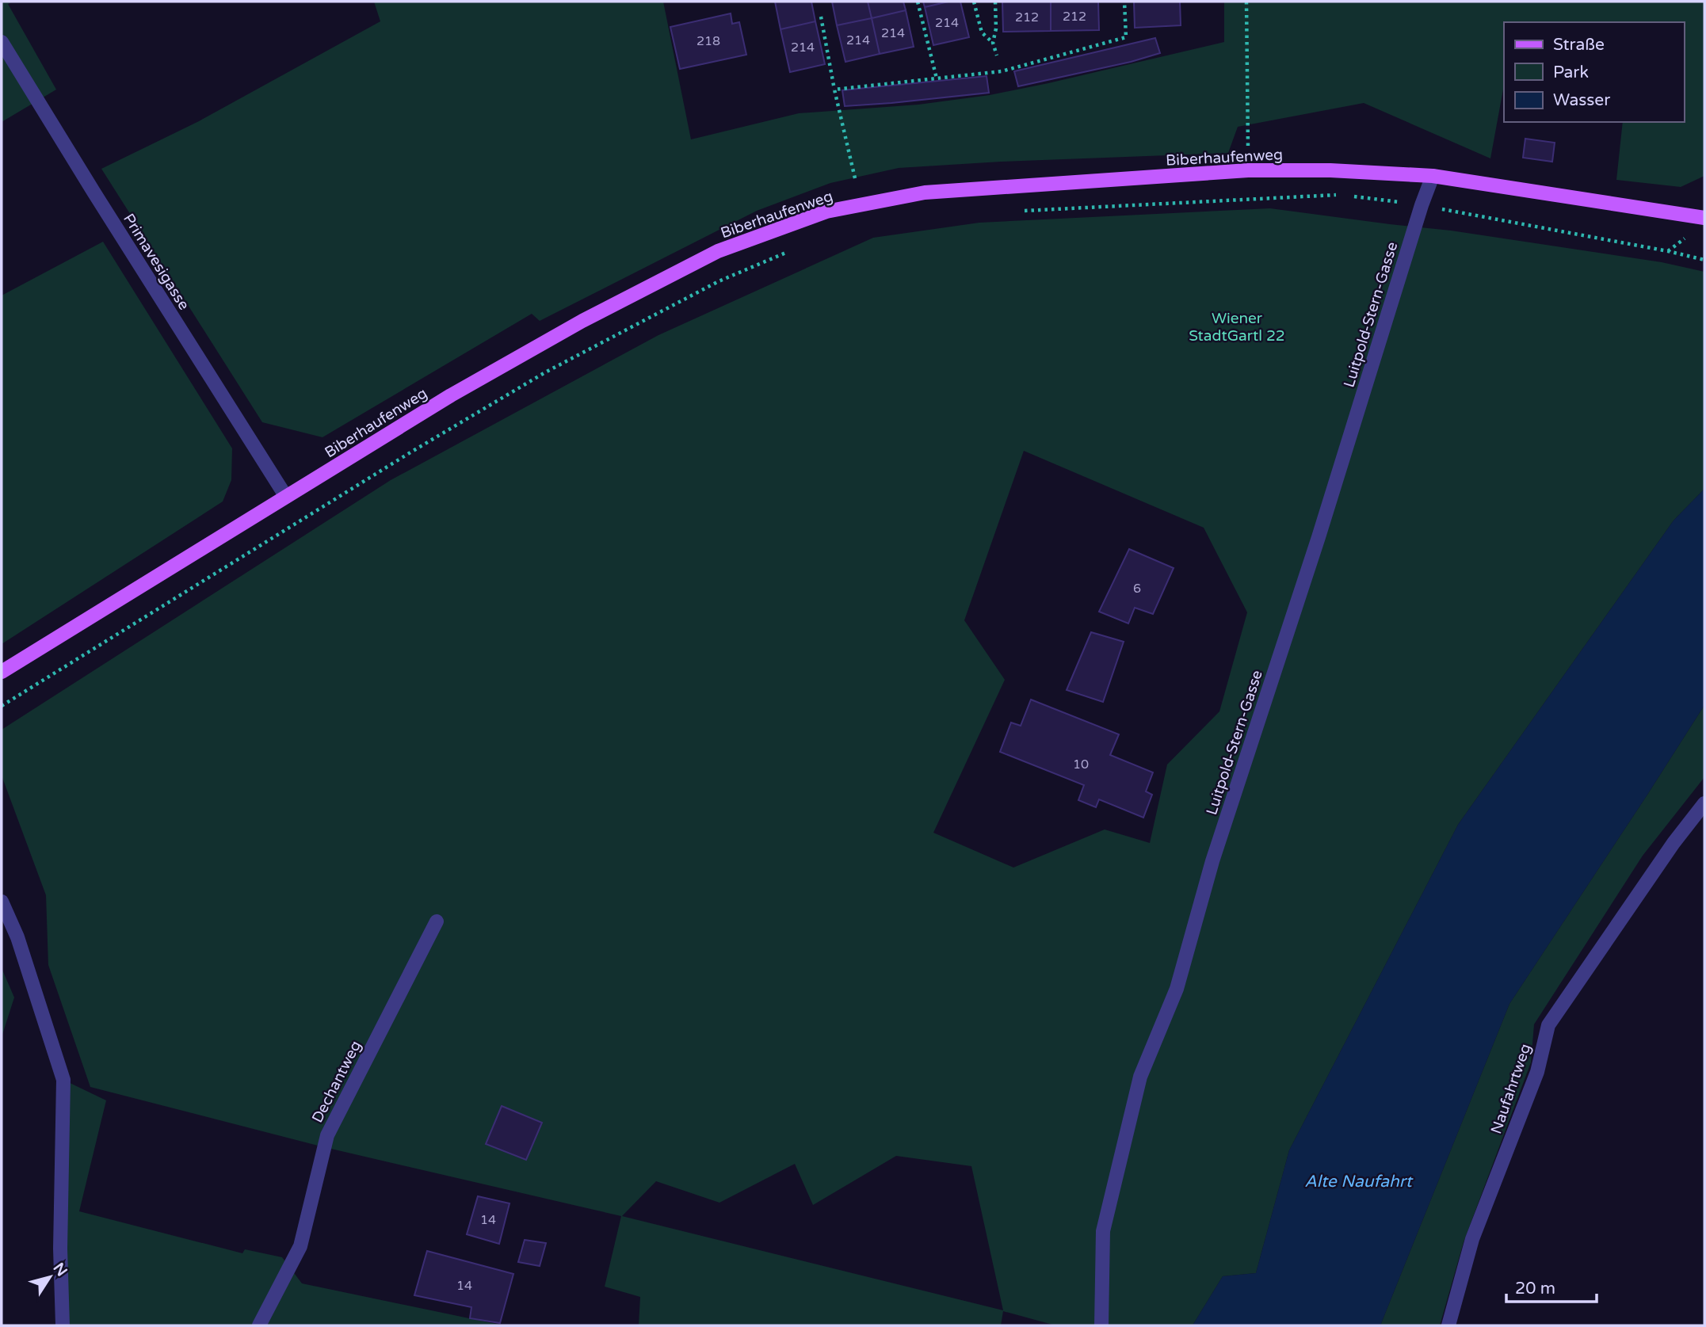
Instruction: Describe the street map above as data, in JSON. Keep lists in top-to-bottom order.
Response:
{
  "streets": {
    "main road": ["Biberhaufenweg"],
    "street": [
      "Primavesigasse",
      "Luitpold-Stern-Gasse",
      "Dechantweg",
      "Naufahrtweg"
    ]
  },
  "crossings": [
    ["Biberhaufenweg", "Primavesigasse"],
    ["Biberhaufenweg", "Luitpold-Stern-Gasse"]
  ],
  "water": ["Alte Naufahrt"],
  "parks": ["Wiener StadtGartl 22"],
  "house_numbers": [
    "212",
    "212",
    "214",
    "214",
    "214",
    "218",
    "214",
    "6",
    "10",
    "14",
    "14"
  ],
  "legend": ["Straße", "Park", "Wasser"],
  "scale_bar": "20 m",
  "north": "top right"
}
